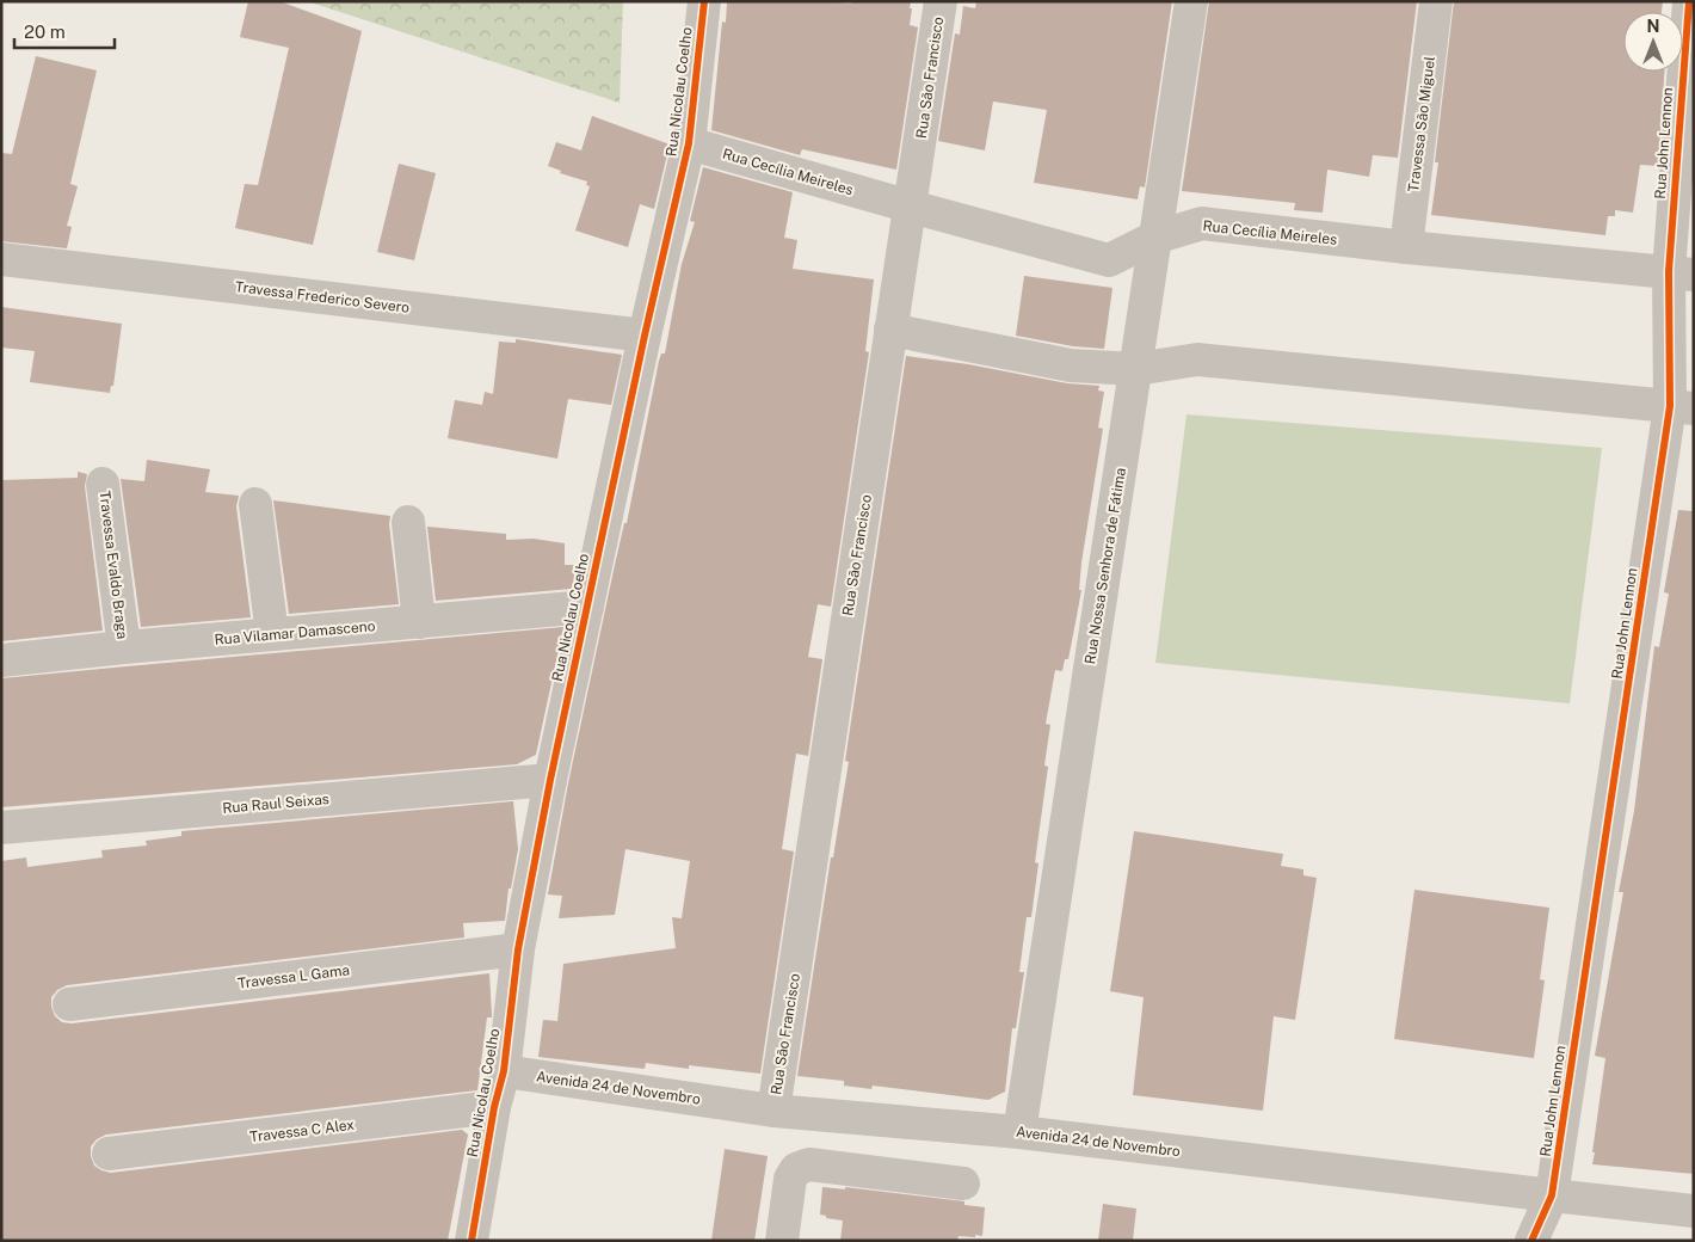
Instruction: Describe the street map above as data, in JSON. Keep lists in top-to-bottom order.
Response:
{
  "streets": {
    "street": [
      "Rua São Francisco",
      "Rua Nicolau Coelho",
      "Travessa São Miguel",
      "Rua John Lennon",
      "Rua Cecília Meireles",
      "Travessa Frederico Severo",
      "Travessa Evaldo Braga",
      "Rua Nossa Senhora de Fátima",
      "Rua Vilamar Damasceno",
      "Rua Raul Seixas",
      "Travessa L Gama",
      "Avenida 24 de Novembro",
      "Travessa C Alex"
    ]
  },
  "crossings": [
    ["Rua São Francisco", "Rua Cecília Meireles"],
    ["Rua São Francisco", "Avenida 24 de Novembro"],
    ["Rua Nicolau Coelho", "Rua Cecília Meireles"],
    ["Rua Nicolau Coelho", "Travessa Frederico Severo"],
    ["Rua Nicolau Coelho", "Rua Vilamar Damasceno"],
    ["Rua Nicolau Coelho", "Rua Raul Seixas"],
    ["Rua Nicolau Coelho", "Travessa L Gama"],
    ["Rua Nicolau Coelho", "Avenida 24 de Novembro"],
    ["Rua Nicolau Coelho", "Travessa C Alex"],
    ["Travessa São Miguel", "Rua Cecília Meireles"],
    ["Rua John Lennon", "Rua Cecília Meireles"],
    ["Rua John Lennon", "Avenida 24 de Novembro"],
    ["Rua Cecília Meireles", "Rua Nossa Senhora de Fátima"],
    ["Travessa Evaldo Braga", "Rua Vilamar Damasceno"],
    ["Rua Nossa Senhora de Fátima", "Avenida 24 de Novembro"]
  ],
  "scale_bar": "20 m",
  "north": "top"
}
